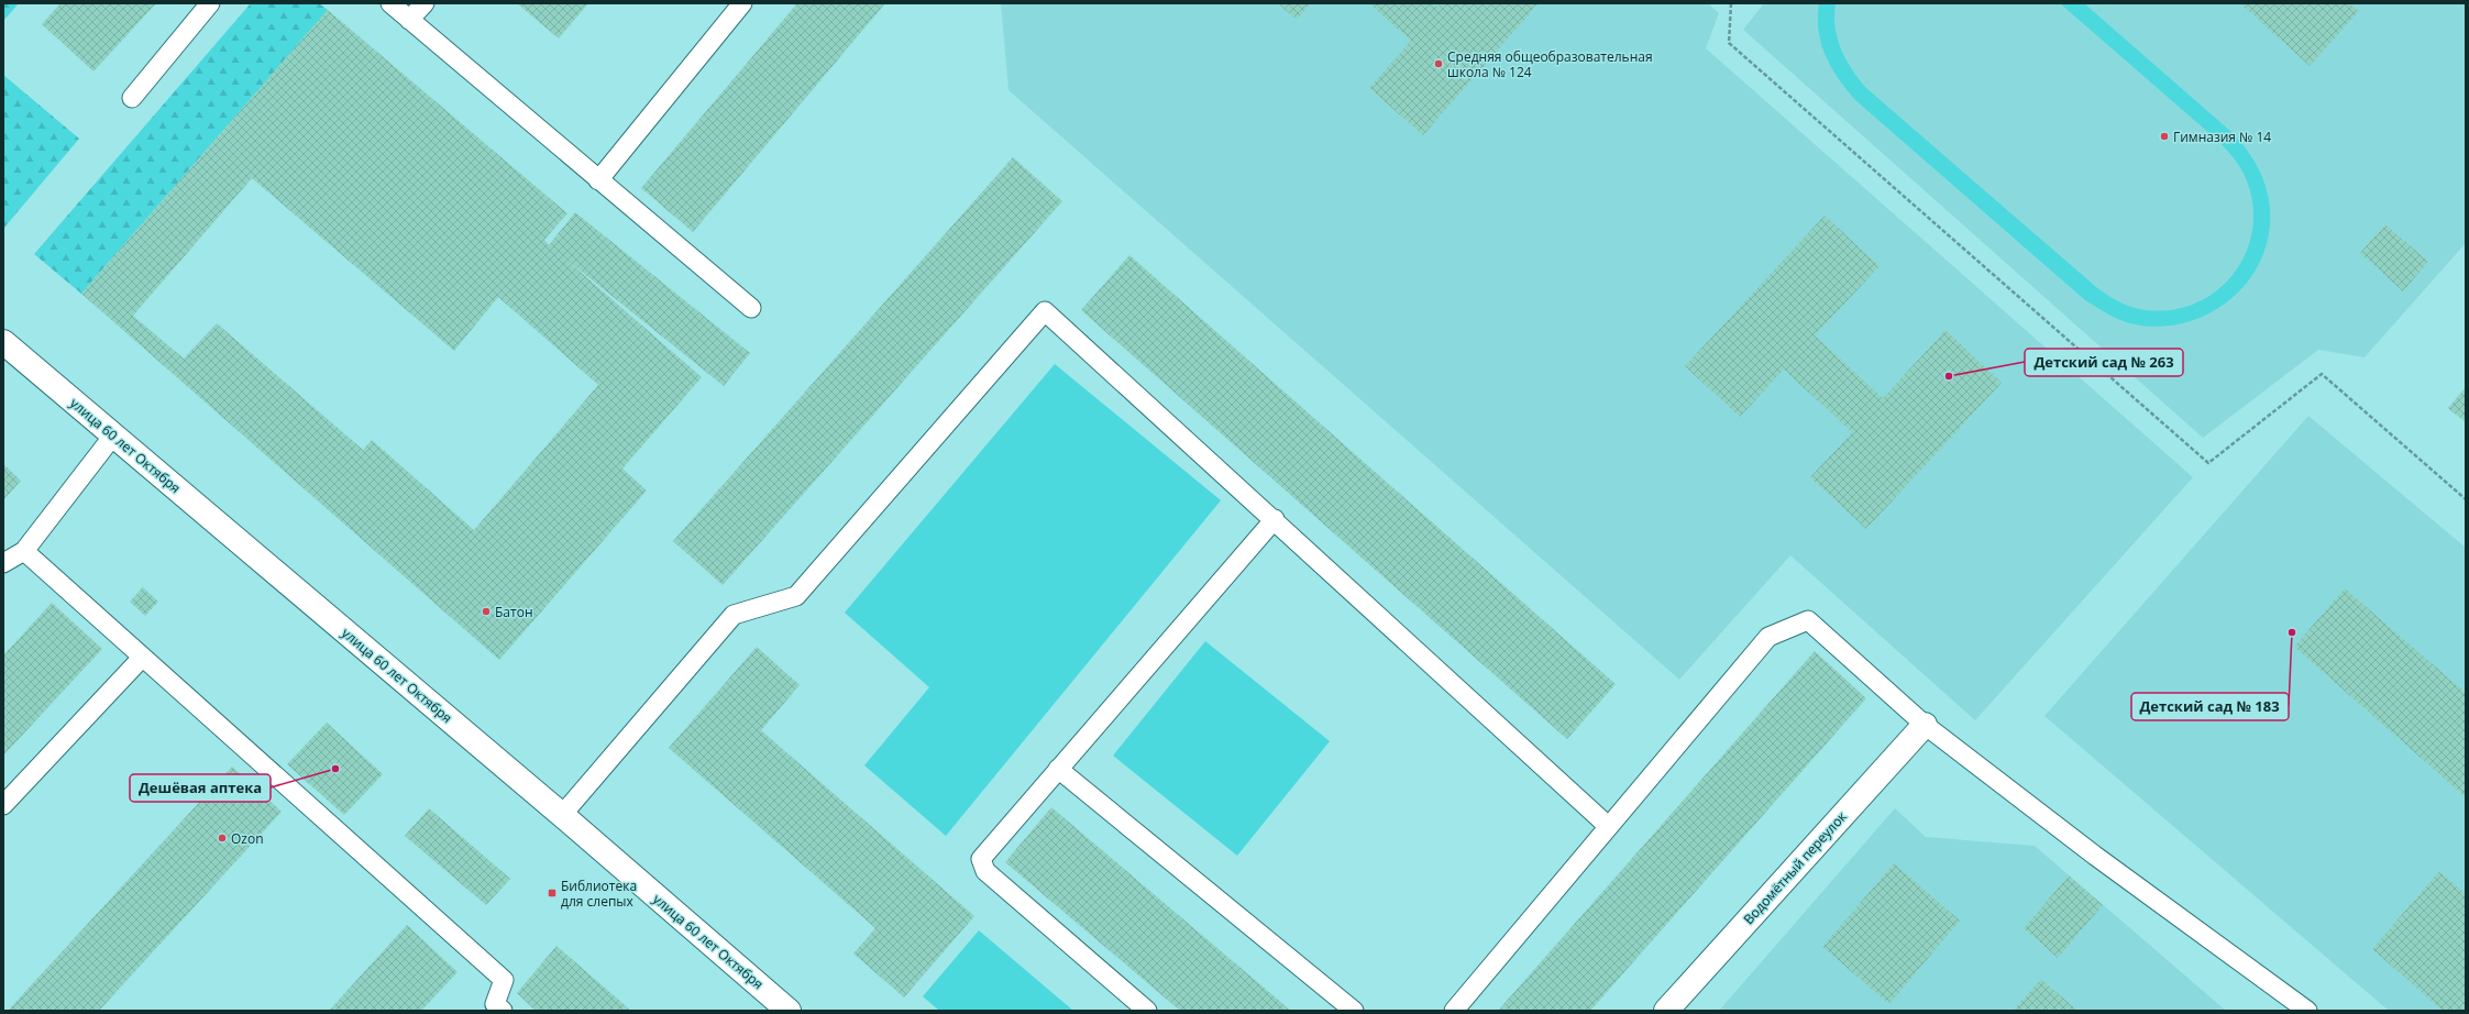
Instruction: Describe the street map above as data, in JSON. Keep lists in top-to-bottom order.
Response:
{
  "streets": {
    "main road": ["улица 60 лет Октября", "Водомётный переулок"]
  },
  "places": {
    "other": [
      "Средняя общеобразовательная школа № 124",
      "Гимназия № 14",
      "Детский сад № 263",
      "Батон",
      "Детский сад № 183",
      "Дешёвая аптека",
      "Ozon"
    ],
    "transit": ["Библиотека для слепых"]
  }
}
